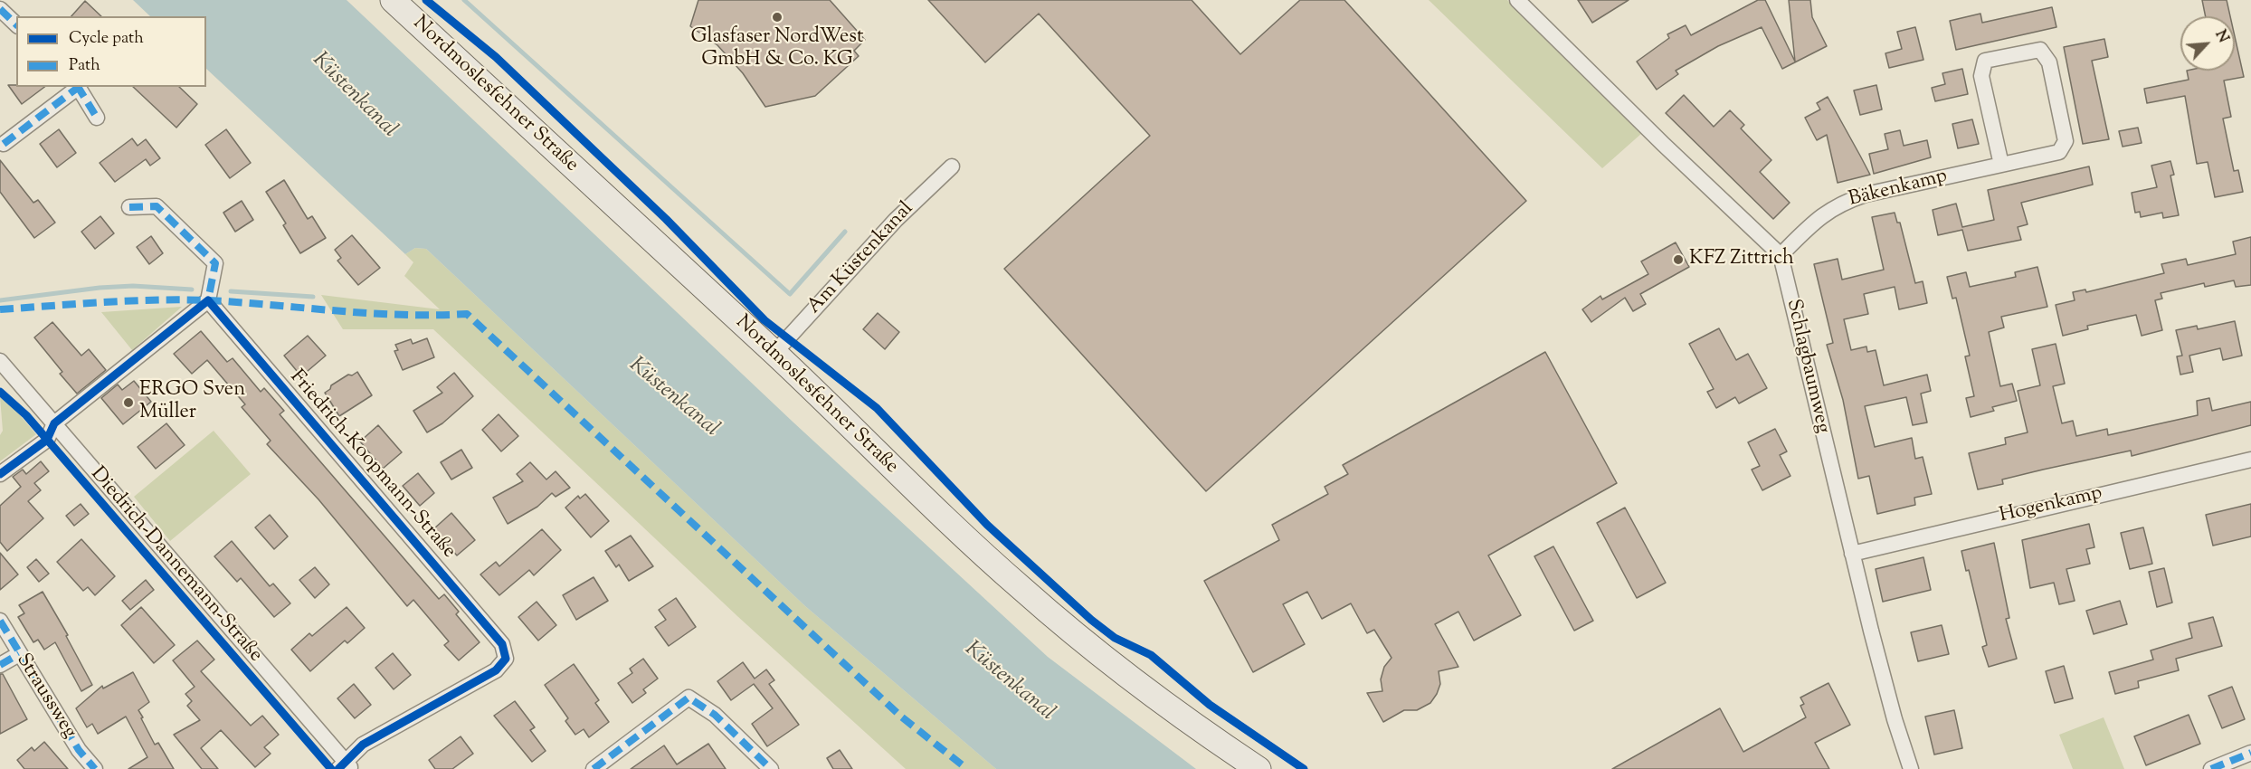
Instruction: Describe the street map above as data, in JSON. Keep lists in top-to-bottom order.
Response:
{
  "streets": {
    "main road": ["Nordmoslesfehner Straße"],
    "street": [
      "Bäkenkamp",
      "Am Küstenkanal",
      "Schlagbaumweg",
      "Friedrich-Koopmann-Straße",
      "Hogenkamp",
      "Diedrich-Dannemann-Straße",
      "Straussweg"
    ]
  },
  "crossings": [
    ["Nordmoslesfehner Straße", "Am Küstenkanal"],
    ["Bäkenkamp", "Schlagbaumweg"],
    ["Schlagbaumweg", "Hogenkamp"],
    ["Friedrich-Koopmann-Straße", "Diedrich-Dannemann-Straße"]
  ],
  "water": ["Küstenkanal"],
  "places": ["Glasfaser NordWest GmbH & Co. KG", "KFZ Zittrich", "ERGO Sven Müller"],
  "legend": ["Cycle path", "Path"],
  "north": "top right"
}
